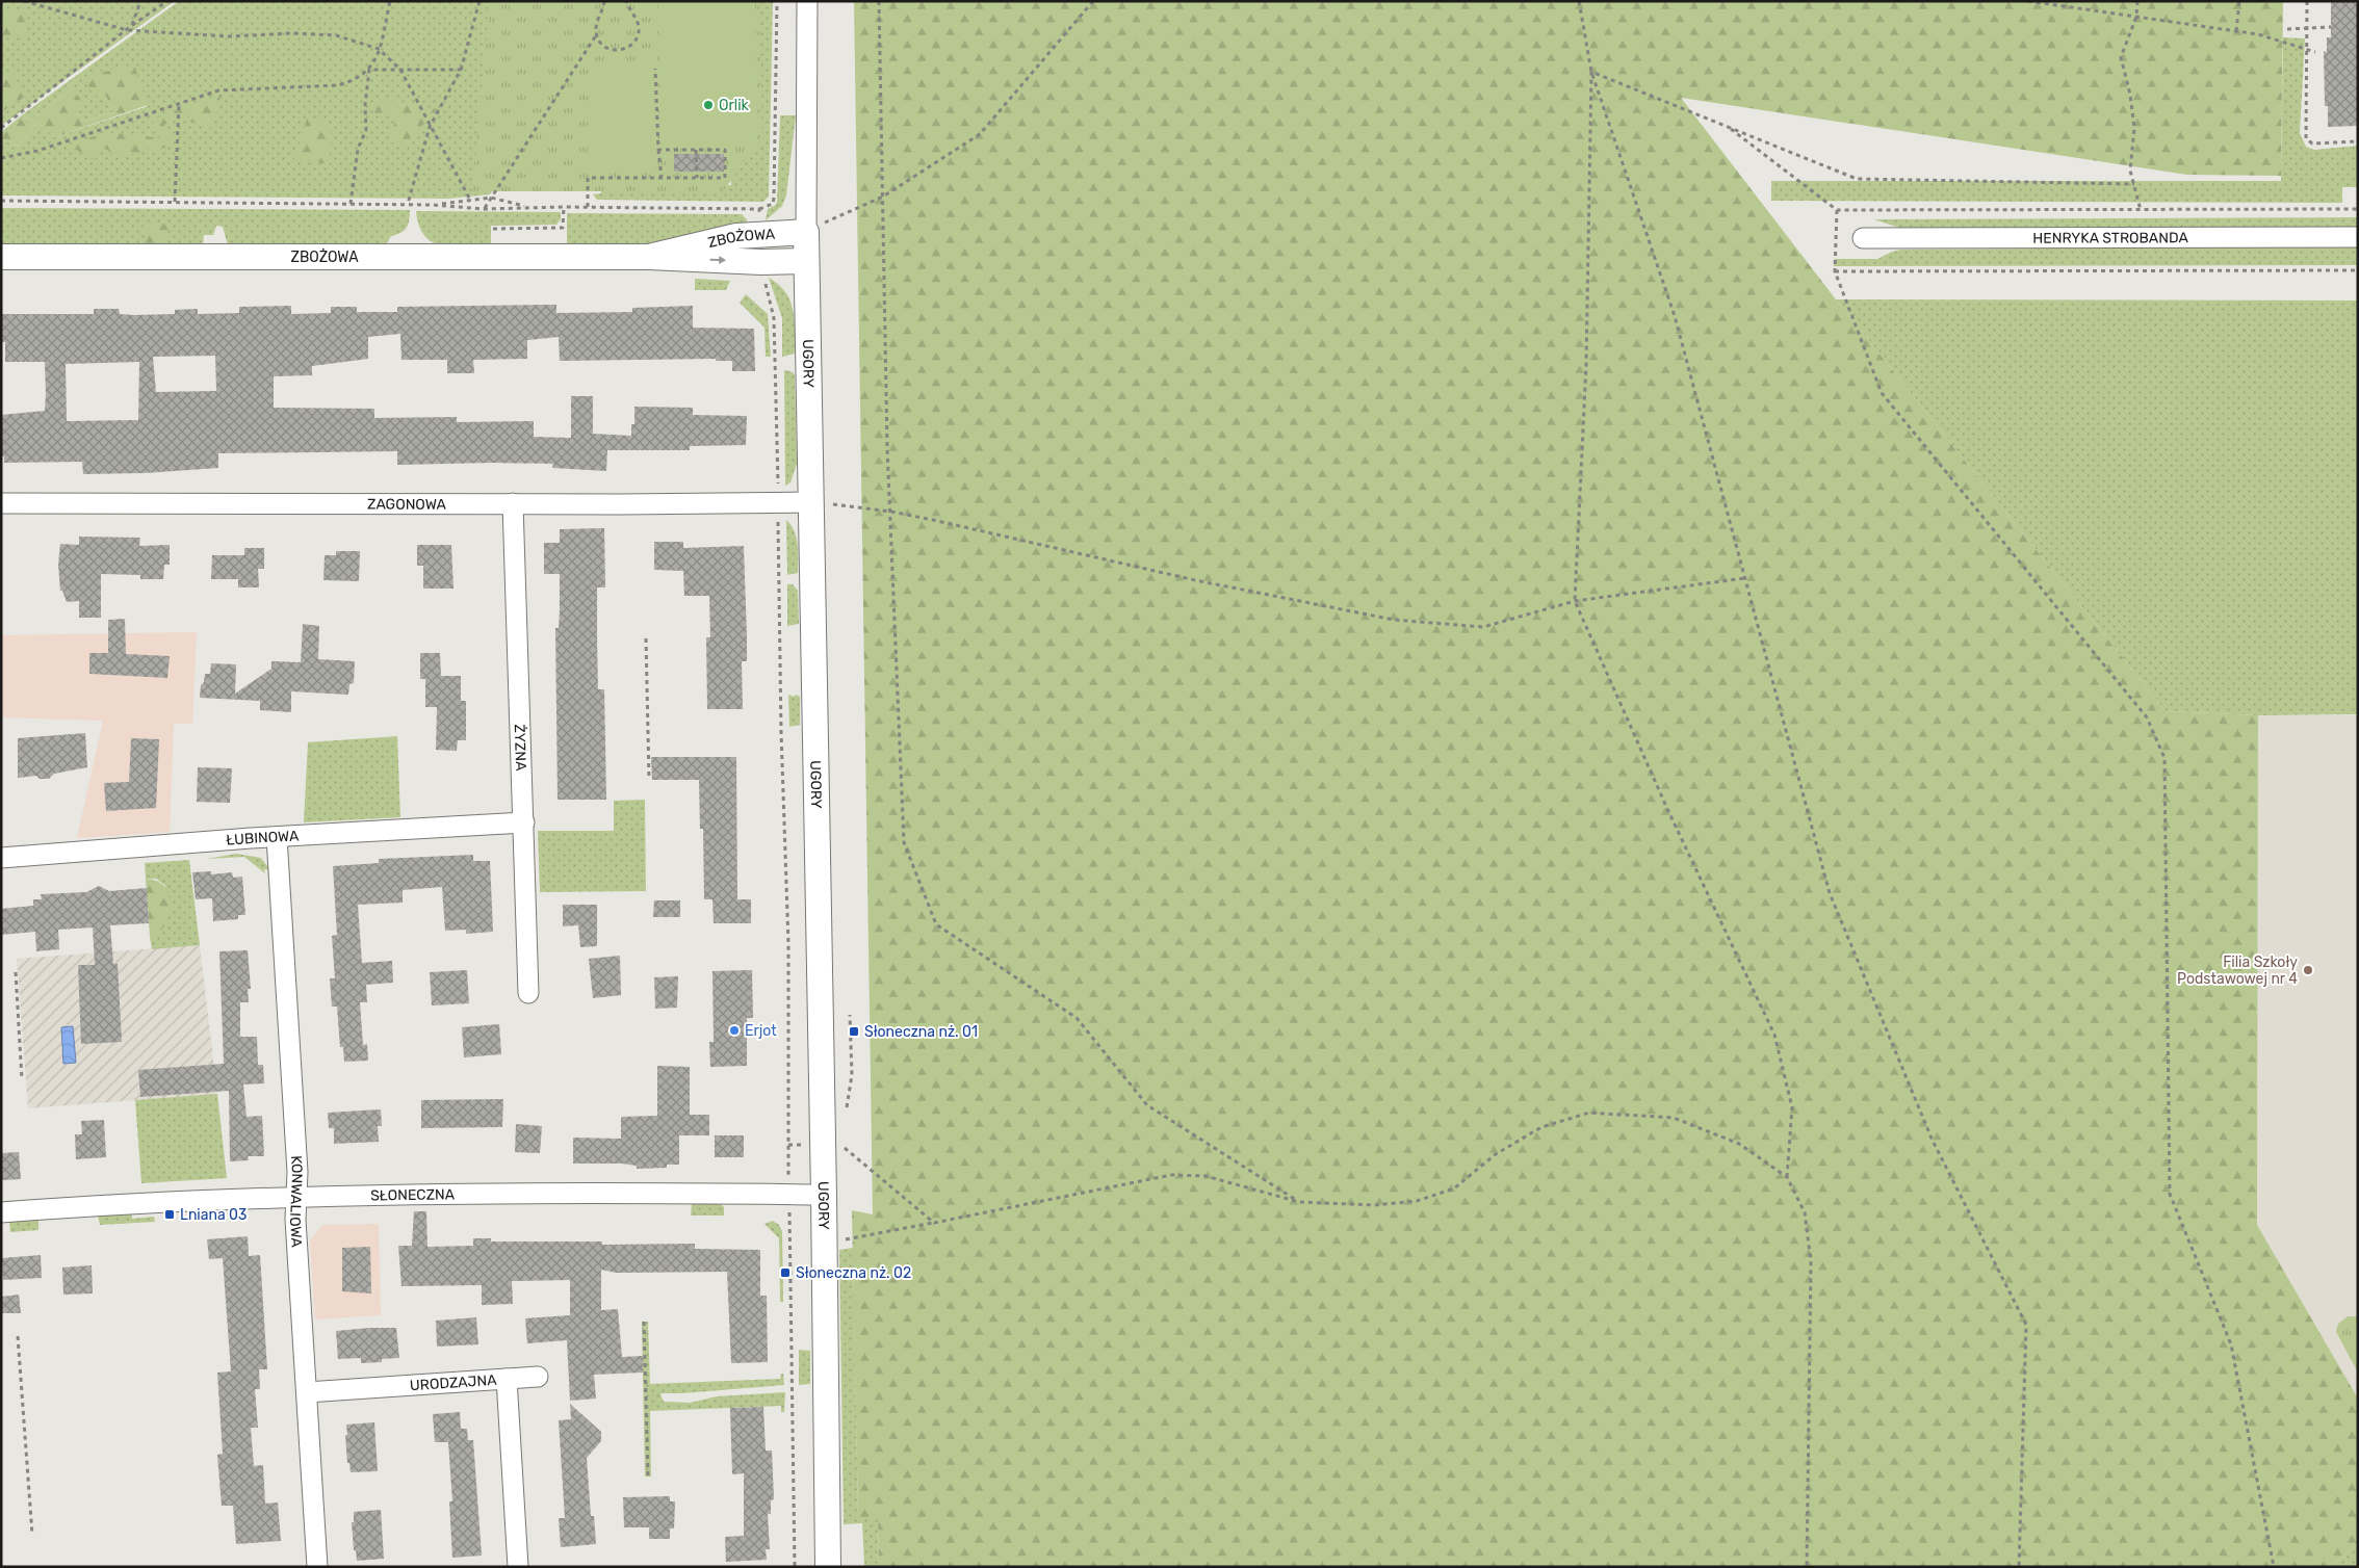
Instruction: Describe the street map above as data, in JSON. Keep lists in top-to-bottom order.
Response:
{
  "streets": {
    "street": [
      "HENRYKA STROBANDA",
      "ZBOŻOWA",
      "UGORY",
      "ZAGONOWA",
      "ŻYZNA",
      "ŁUBINOWA",
      "SŁONECZNA",
      "KONWALIOWA",
      "URODZAJNA"
    ]
  },
  "crossings": [
    ["ZBOŻOWA", "UGORY"],
    ["UGORY", "ZAGONOWA"],
    ["UGORY", "SŁONECZNA"],
    ["ZAGONOWA", "ŻYZNA"],
    ["ŻYZNA", "ŁUBINOWA"],
    ["ŁUBINOWA", "KONWALIOWA"],
    ["SŁONECZNA", "KONWALIOWA"],
    ["KONWALIOWA", "URODZAJNA"]
  ],
  "places": {
    "other": ["Orlik", "Filia Szkoły Podstawowej nr 4", "Erjot"],
    "transit": ["Słoneczna nż. 01", "Lniana 03", "Słoneczna nż. 02"]
  }
}
